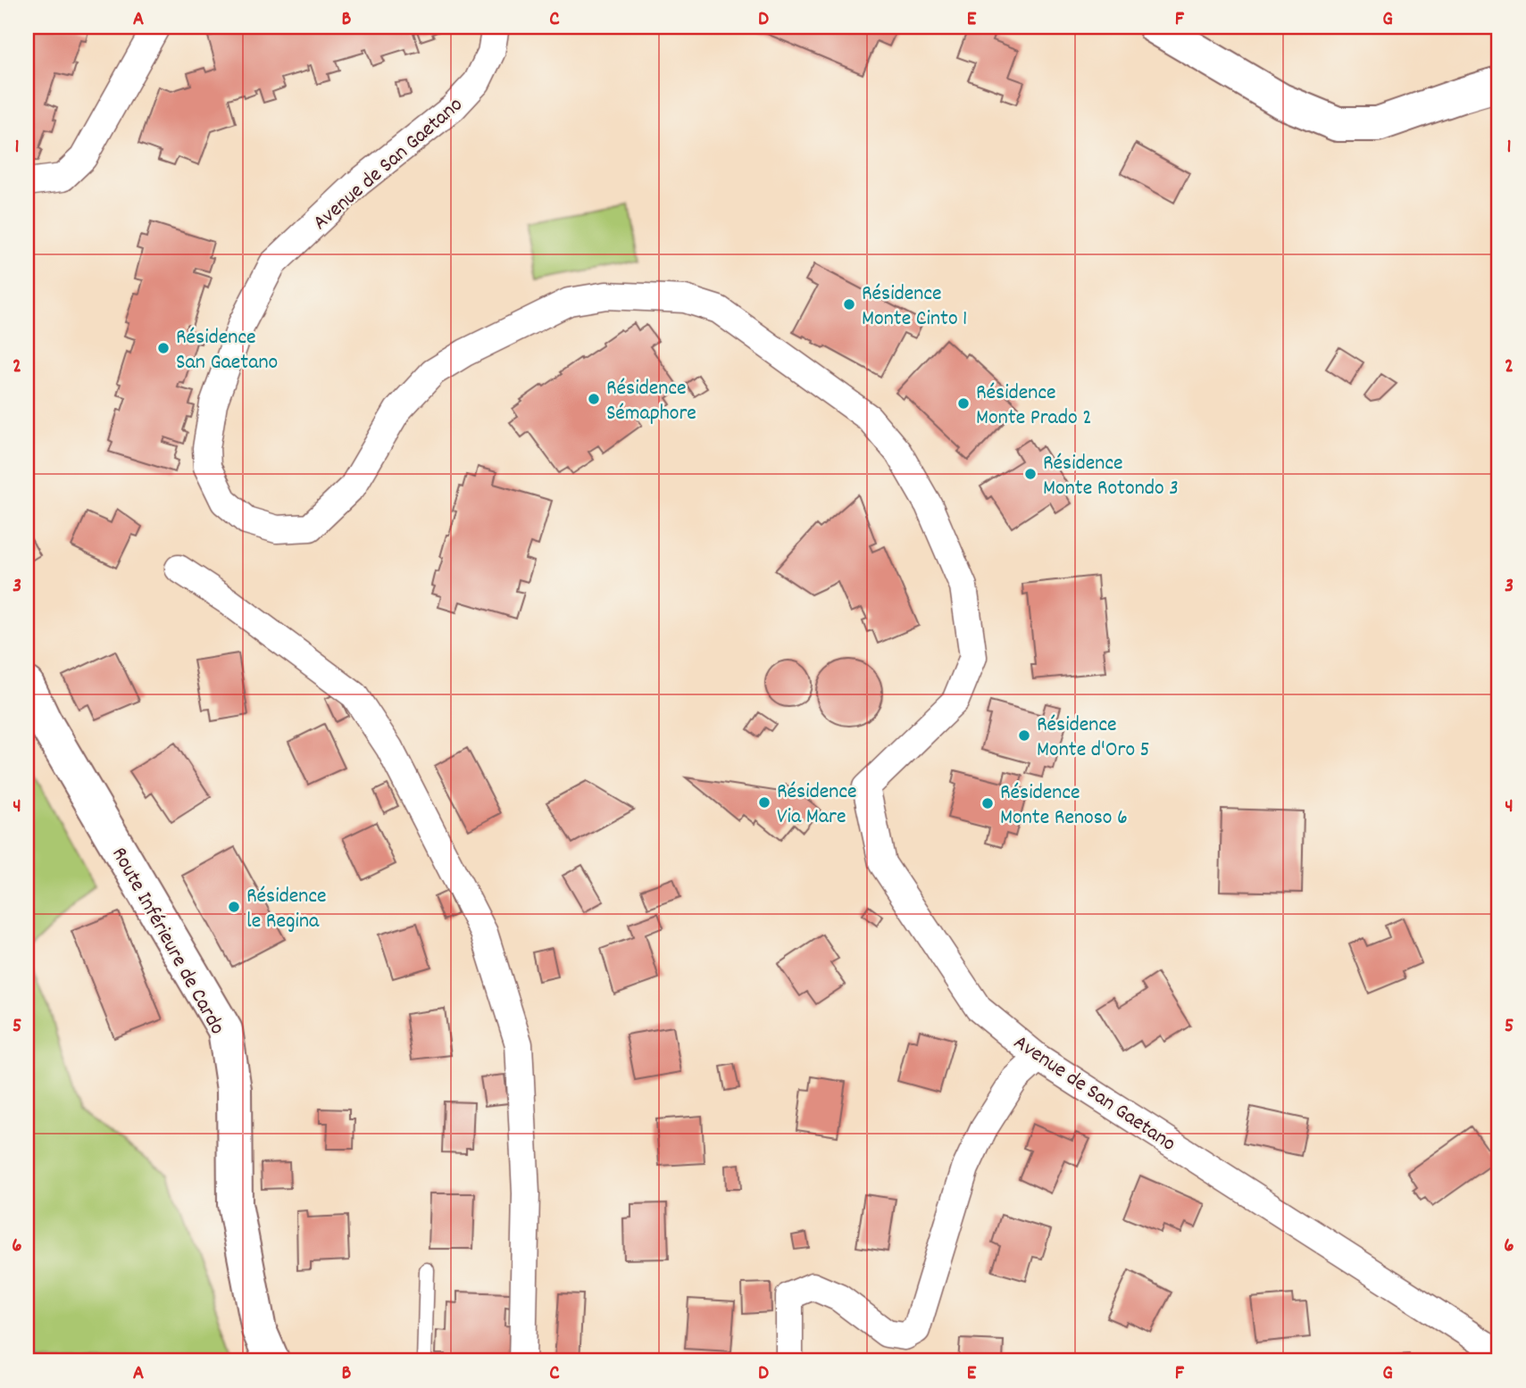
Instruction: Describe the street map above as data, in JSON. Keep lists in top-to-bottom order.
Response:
{
  "streets": {
    "street": ["Avenue de San Gaetano", "Route Inférieure de Cardo"]
  },
  "places": [
    "Résidence Monte Cinto 1",
    "Résidence San Gaetano",
    "Résidence Sémaphore",
    "Résidence Monte Prado 2",
    "Résidence Monte Rotondo 3",
    "Résidence Monte d'Oro 5",
    "Résidence Via Mare",
    "Résidence Monte Renoso 6",
    "Résidence le Regina"
  ],
  "grid": {
    "columns": [
      "A",
      "B",
      "C",
      "D",
      "E",
      "F",
      "G"
    ],
    "rows": [
      "1",
      "2",
      "3",
      "4",
      "5",
      "6"
    ]
  }
}
